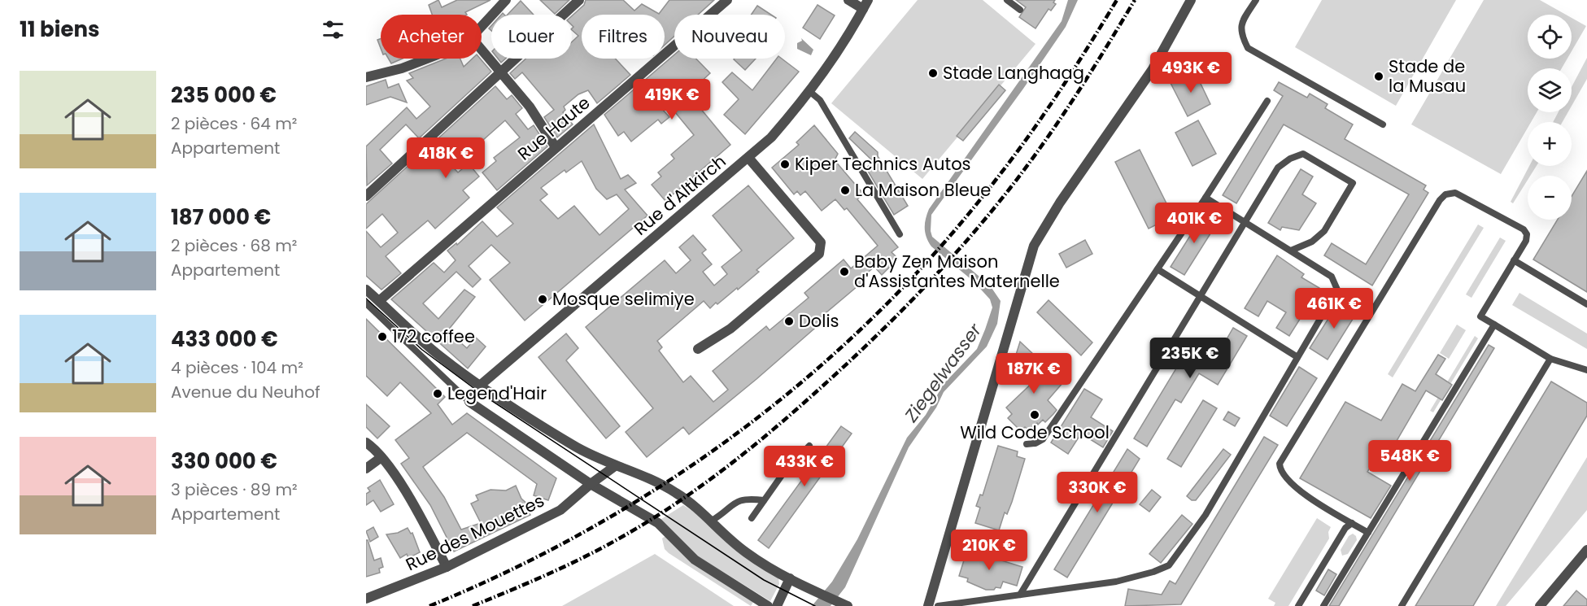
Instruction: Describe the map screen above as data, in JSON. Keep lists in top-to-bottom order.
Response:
{
  "streets": {
    "street": ["Rue Haute", "Rue d'Altkirch", "Rue des Mouettes"]
  },
  "water": ["Ziegelwasser"],
  "places": [
    "Stade Langhaag",
    "Stade de la Musau",
    "Kiper Technics Autos",
    "La Maison Bleue",
    "Baby Zen Maison d'Assistantes Maternelle",
    "Mosque selimiye",
    "Dolis",
    "172 coffee",
    "Legend'Hair",
    "Wild Code School"
  ],
  "page": {
    "heading": "11 biens",
    "map_buttons": ["+", "−"],
    "chip": [
      "Acheter",
      "Louer",
      "Filtres",
      "Nouveau"
    ],
    "price": [
      "493K €",
      "419K €",
      "418K €",
      "401K €",
      "461K €",
      "235K €",
      "187K €",
      "548K €",
      "433K €",
      "330K €",
      "210K €"
    ],
    "list": [
      {
        "name": "235 000 €",
        "note": "2 pièces · 64 m² · Appartement"
      },
      {
        "name": "187 000 €",
        "note": "2 pièces · 68 m² · Appartement"
      },
      {
        "name": "433 000 €",
        "note": "4 pièces · 104 m² · Avenue du Neuhof"
      },
      {
        "name": "330 000 €",
        "note": "3 pièces · 89 m² · Appartement"
      }
    ]
  }
}
